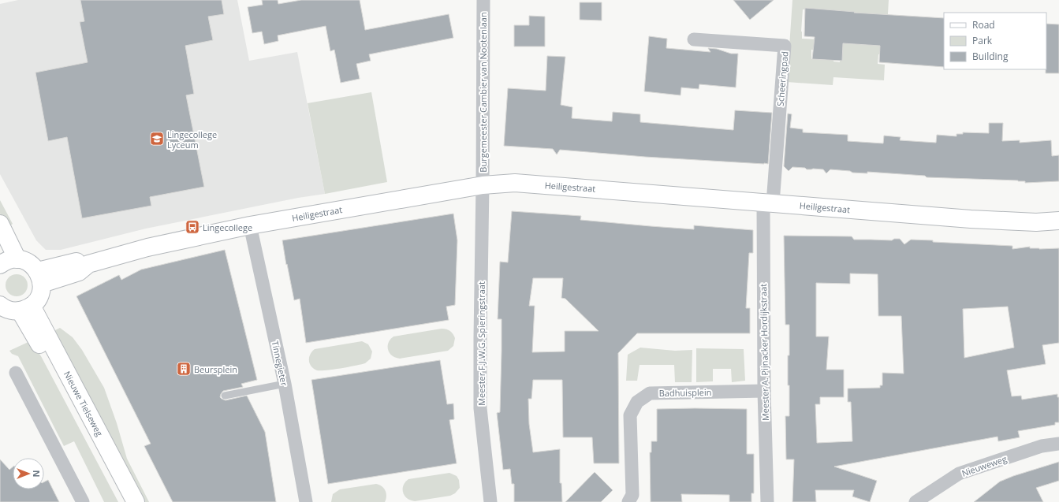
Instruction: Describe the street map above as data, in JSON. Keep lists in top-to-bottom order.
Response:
{
  "streets": {
    "street": [
      "Scheeringpad",
      "Burgemeester Cambier van Nootenlaan",
      "Heiligestraat",
      "Meester F.J.W.G. Spieringstraat",
      "Meester A. Pijnacker Hordijkstraat",
      "Tinnegieter",
      "Badhuisplein",
      "Nieuwe Tielseweg",
      "Nieuweweg"
    ]
  },
  "crossings": [
    ["Scheeringpad", "Heiligestraat"],
    ["Scheeringpad", "Meester A. Pijnacker Hordijkstraat"],
    ["Burgemeester Cambier van Nootenlaan", "Heiligestraat"],
    ["Burgemeester Cambier van Nootenlaan", "Meester F.J.W.G. Spieringstraat"],
    ["Heiligestraat", "Meester F.J.W.G. Spieringstraat"],
    ["Heiligestraat", "Meester A. Pijnacker Hordijkstraat"],
    ["Heiligestraat", "Tinnegieter"],
    ["Meester A. Pijnacker Hordijkstraat", "Badhuisplein"]
  ],
  "places": {
    "school or university": ["Lingecollege Lyceum"],
    "bus stop": ["Lingecollege"],
    "building": ["Beursplein"]
  },
  "legend": ["Road", "Park", "Building"],
  "north": "right"
}
